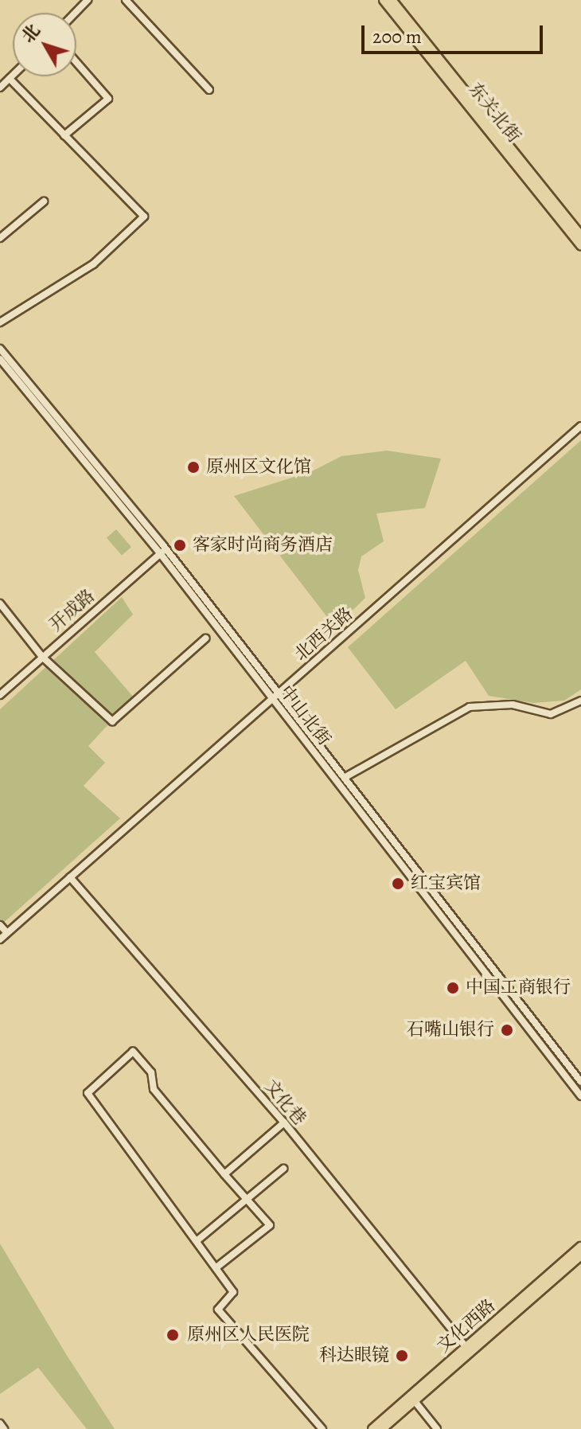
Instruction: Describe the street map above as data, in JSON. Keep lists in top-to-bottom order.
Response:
{
  "streets": {
    "main road": ["东关北街", "文化西路"],
    "street": [
      "开成路",
      "北西关路",
      "中山北街",
      "文化巷"
    ]
  },
  "crossings": [
    ["开成路", "中山北街"],
    ["北西关路", "中山北街"],
    ["北西关路", "文化巷"],
    ["文化巷", "文化西路"]
  ],
  "places": [
    "原州区文化馆",
    "客家时尚商务酒店",
    "红宝宾馆",
    "中国工商银行",
    "石嘴山银行",
    "原州区人民医院",
    "科达眼镜"
  ],
  "scale_bar": "200 m",
  "north": "top left"
}
